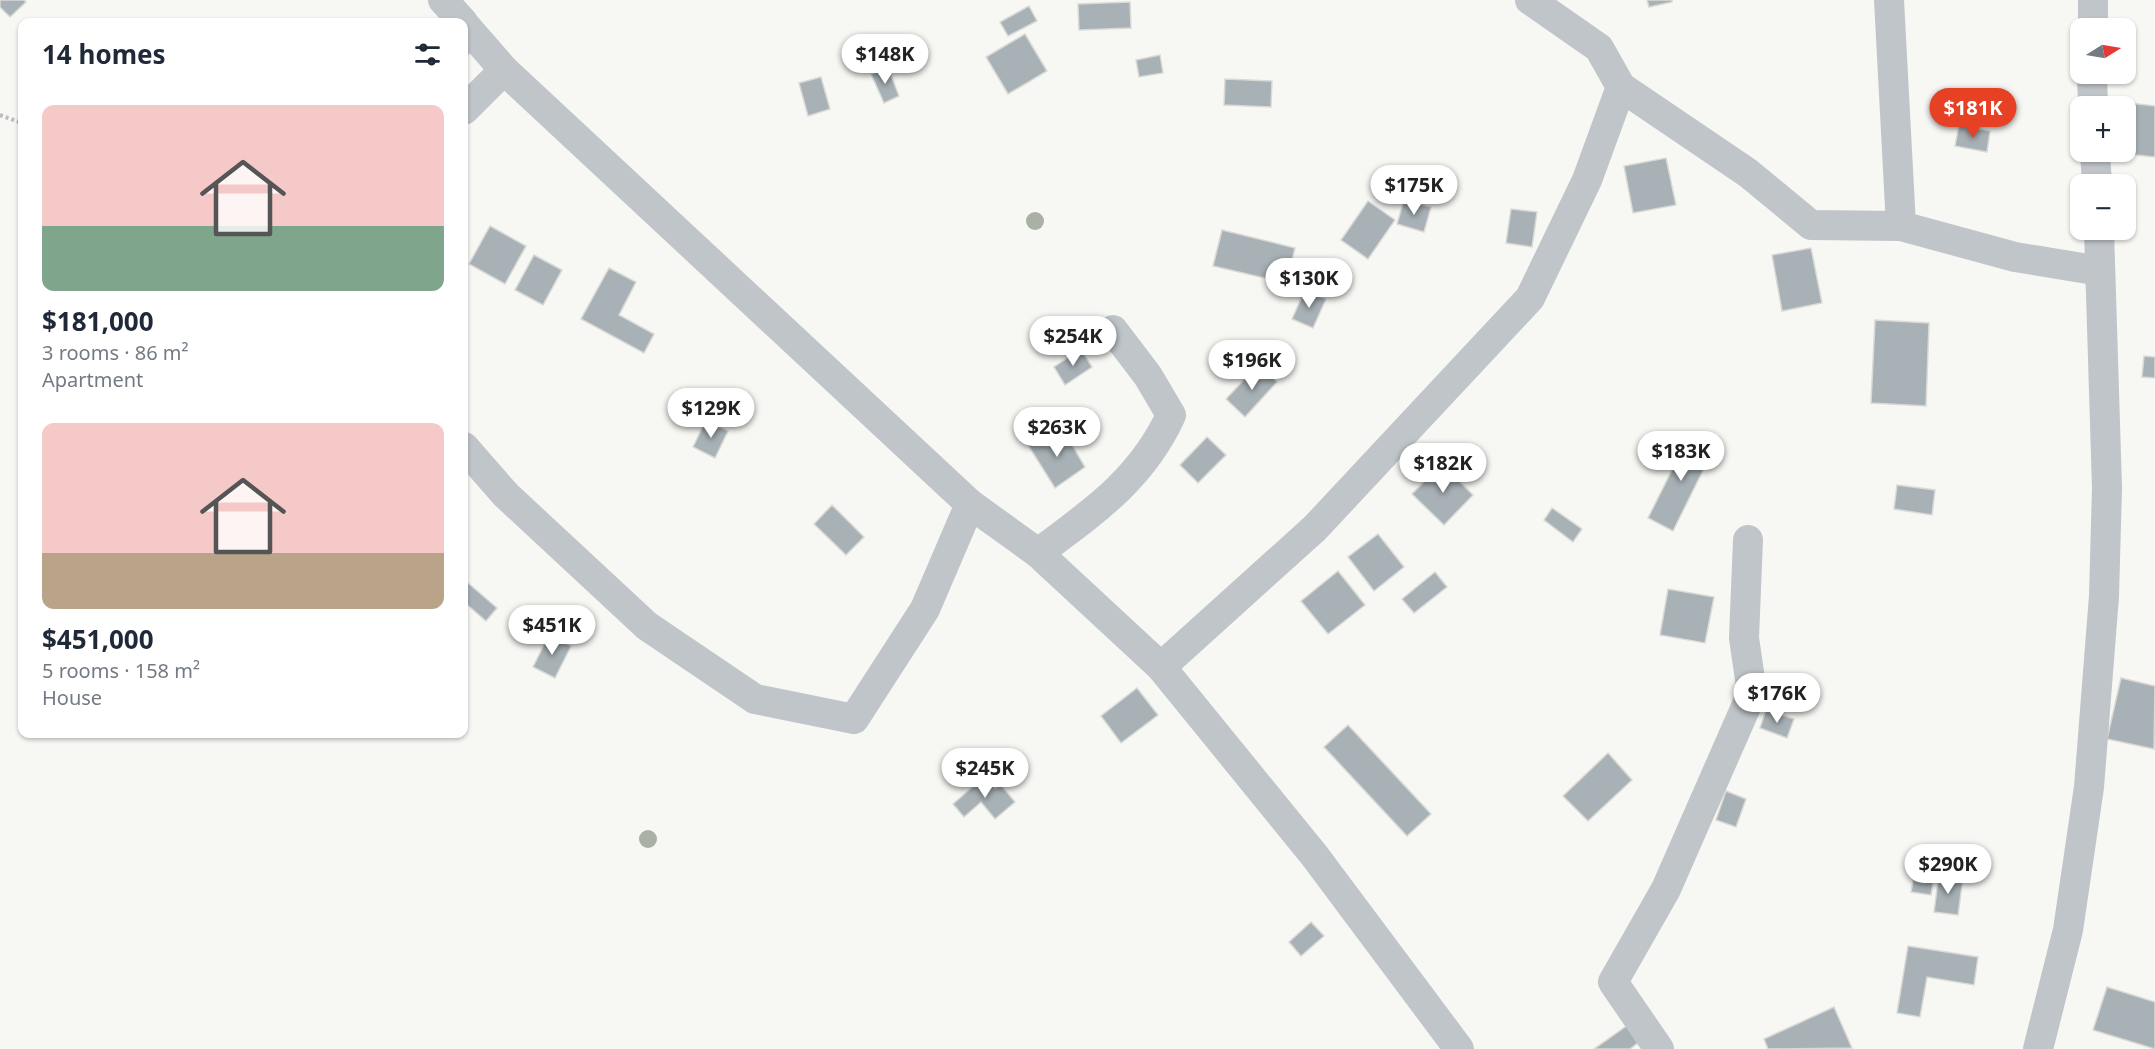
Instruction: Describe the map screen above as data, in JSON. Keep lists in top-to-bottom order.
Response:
{
  "north": "right",
  "page": {
    "map_buttons": ["+", "−"],
    "heading": "14 homes",
    "price": [
      "$148K",
      "$181K",
      "$175K",
      "$130K",
      "$254K",
      "$196K",
      "$129K",
      "$263K",
      "$183K",
      "$182K",
      "$451K",
      "$176K",
      "$245K",
      "$290K"
    ],
    "list": [
      {
        "name": "$181,000",
        "note": "3 rooms · 86 m² · Apartment"
      },
      {
        "name": "$451,000",
        "note": "5 rooms · 158 m² · House"
      }
    ]
  }
}
